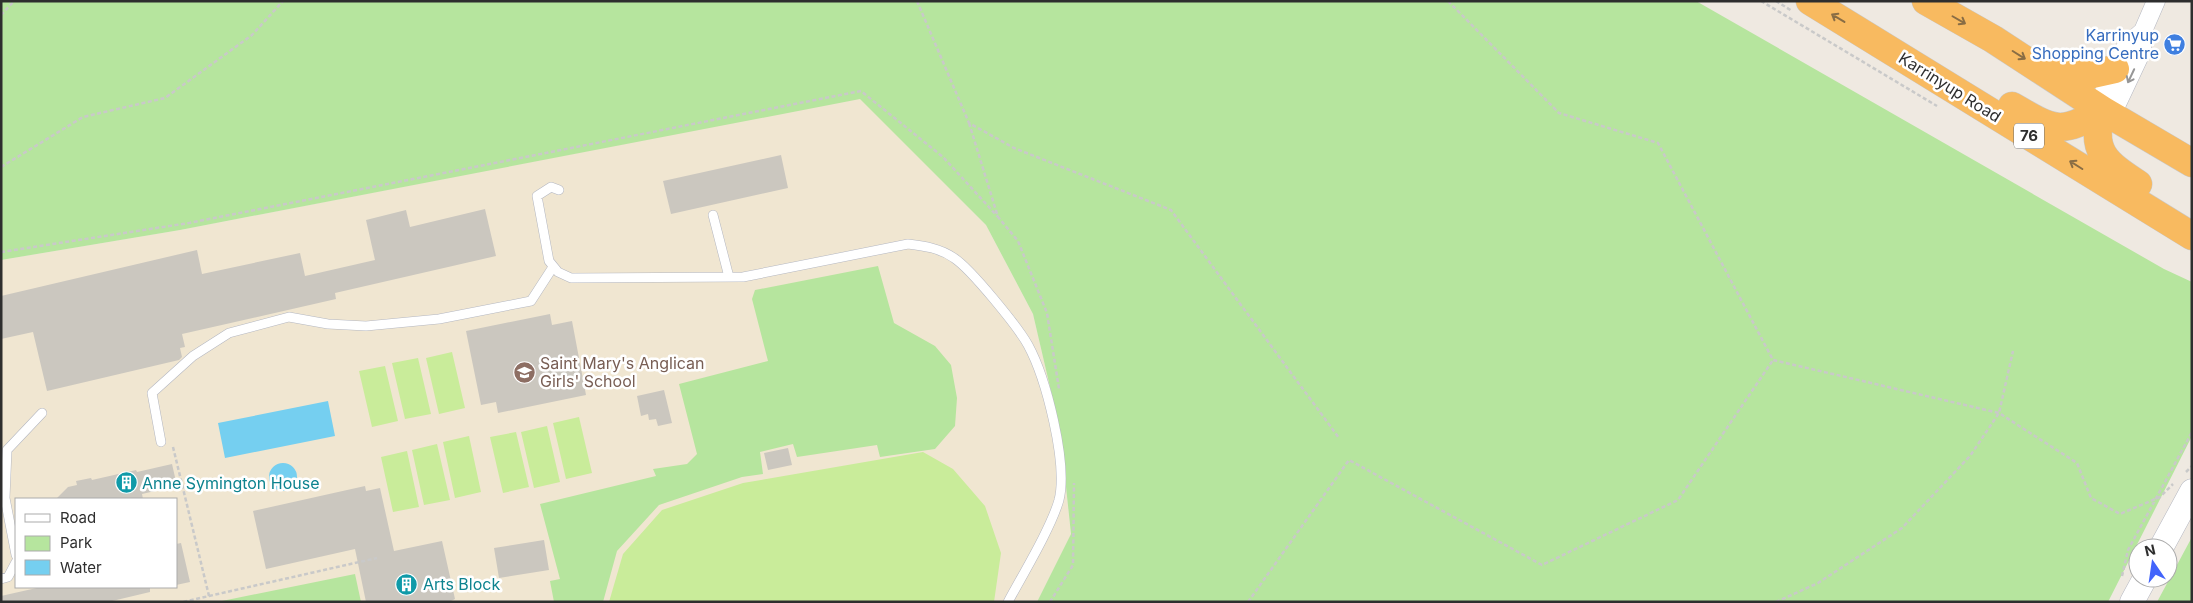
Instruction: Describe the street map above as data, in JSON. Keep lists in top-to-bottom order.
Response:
{
  "streets": {
    "highway": ["Karrinyup Road", "76"]
  },
  "places": {
    "supermarket": ["Karrinyup Shopping Centre"],
    "school or university": ["Saint Mary's Anglican Girls' School"],
    "building": ["Anne Symington House", "Arts Block"]
  },
  "legend": ["Road", "Park", "Water"],
  "north": "top"
}
